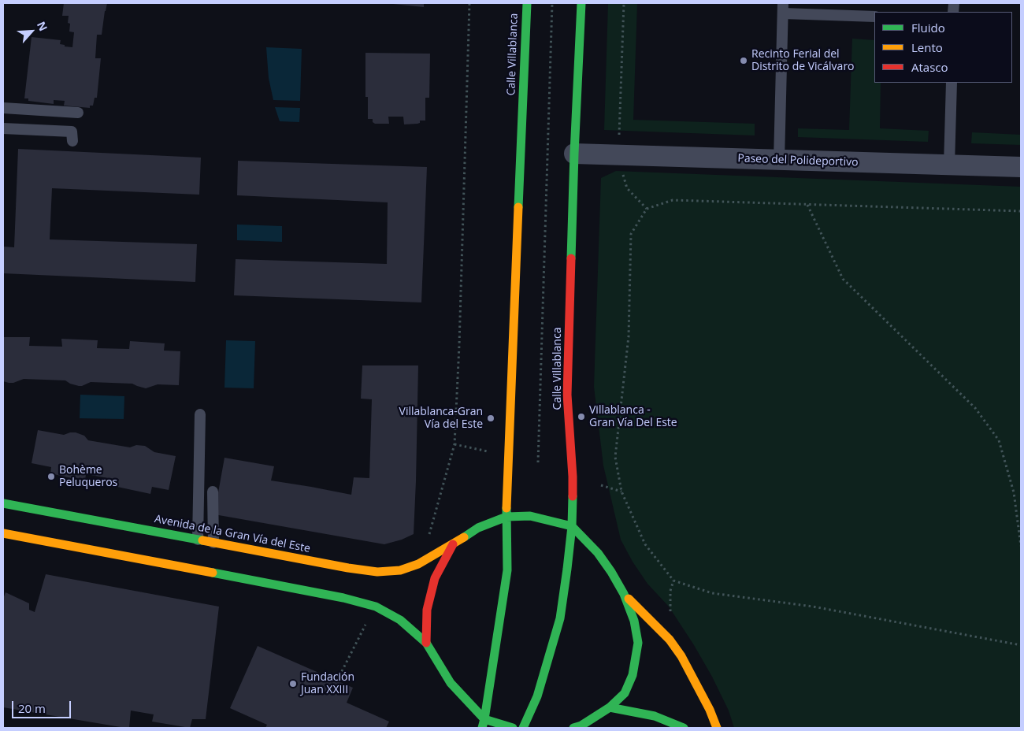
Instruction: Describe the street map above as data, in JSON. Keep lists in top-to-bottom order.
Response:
{
  "streets": {
    "main road": ["Calle Villablanca", "Avenida de la Gran Vía del Este"],
    "street": ["Paseo del Polideportivo"]
  },
  "crossings": [
    ["Calle Villablanca", "Paseo del Polideportivo"],
    ["Calle Villablanca", "Avenida de la Gran Vía del Este"]
  ],
  "places": [
    "Recinto Ferial del Distrito de Vicálvaro",
    "Villablanca - Gran Vía Del Este",
    "Villablanca-Gran Vía del Este",
    "Bohème Peluqueros",
    "Fundación Juan XXIII"
  ],
  "legend": ["Fluido", "Lento", "Atasco"],
  "scale_bar": "20 m",
  "north": "top right"
}
